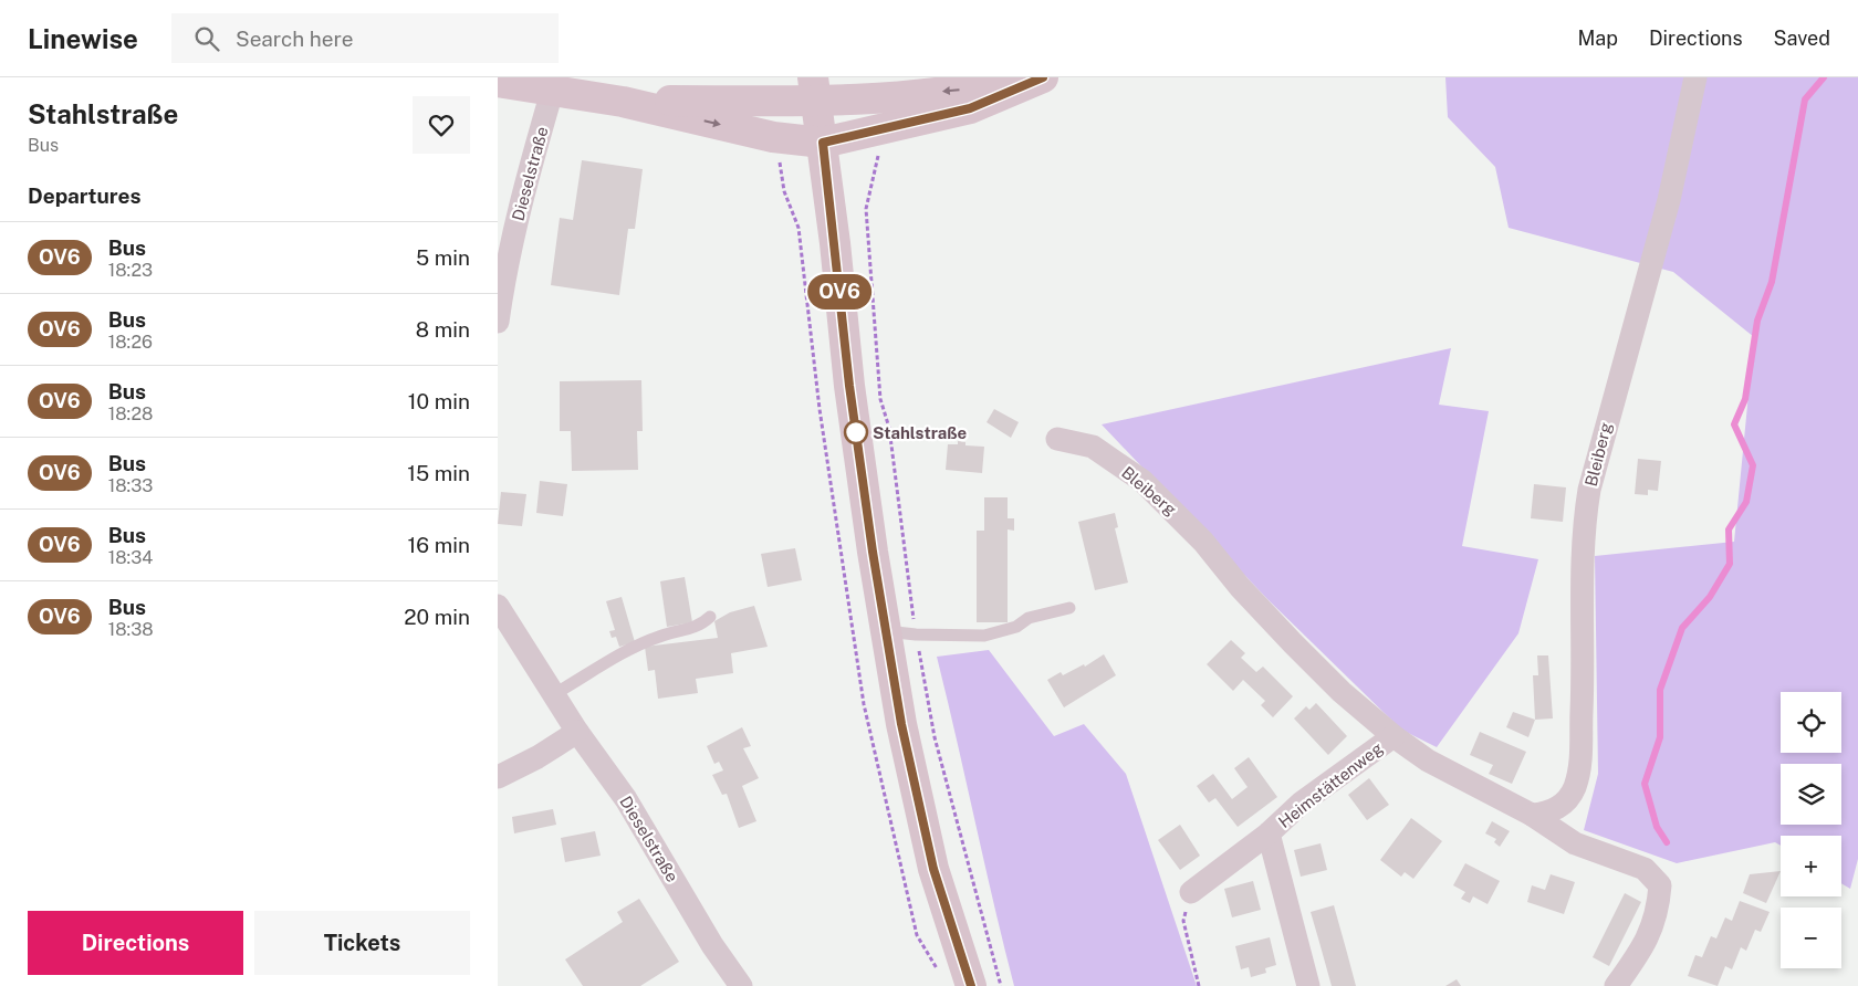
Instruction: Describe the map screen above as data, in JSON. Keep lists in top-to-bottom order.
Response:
{
  "streets": {
    "street": ["Dieselstraße", "Bleiberg", "Heimstättenweg"]
  },
  "crossings": [
    ["Bleiberg", "Heimstättenweg"]
  ],
  "places": ["Stahlstraße"],
  "lines": ["bus line OV6"],
  "page": {
    "header": "Linewise",
    "search": "Search here",
    "nav": ["Map", "Directions", "Saved"],
    "heading": [
      ["Stahlstraße", "Bus"],
      "Departures"
    ],
    "on_map": "OV6",
    "list": [
      {
        "mark": "OV6",
        "name": "Bus",
        "note": "18:23",
        "value": "5 min"
      },
      {
        "mark": "OV6",
        "name": "Bus",
        "note": "18:26",
        "value": "8 min"
      },
      {
        "mark": "OV6",
        "name": "Bus",
        "note": "18:28",
        "value": "10 min"
      },
      {
        "mark": "OV6",
        "name": "Bus",
        "note": "18:33",
        "value": "15 min"
      },
      {
        "mark": "OV6",
        "name": "Bus",
        "note": "18:34",
        "value": "16 min"
      },
      {
        "mark": "OV6",
        "name": "Bus",
        "note": "18:38",
        "value": "20 min"
      }
    ],
    "map_buttons": ["+", "−"],
    "buttons": ["Directions", "Tickets"]
  }
}
